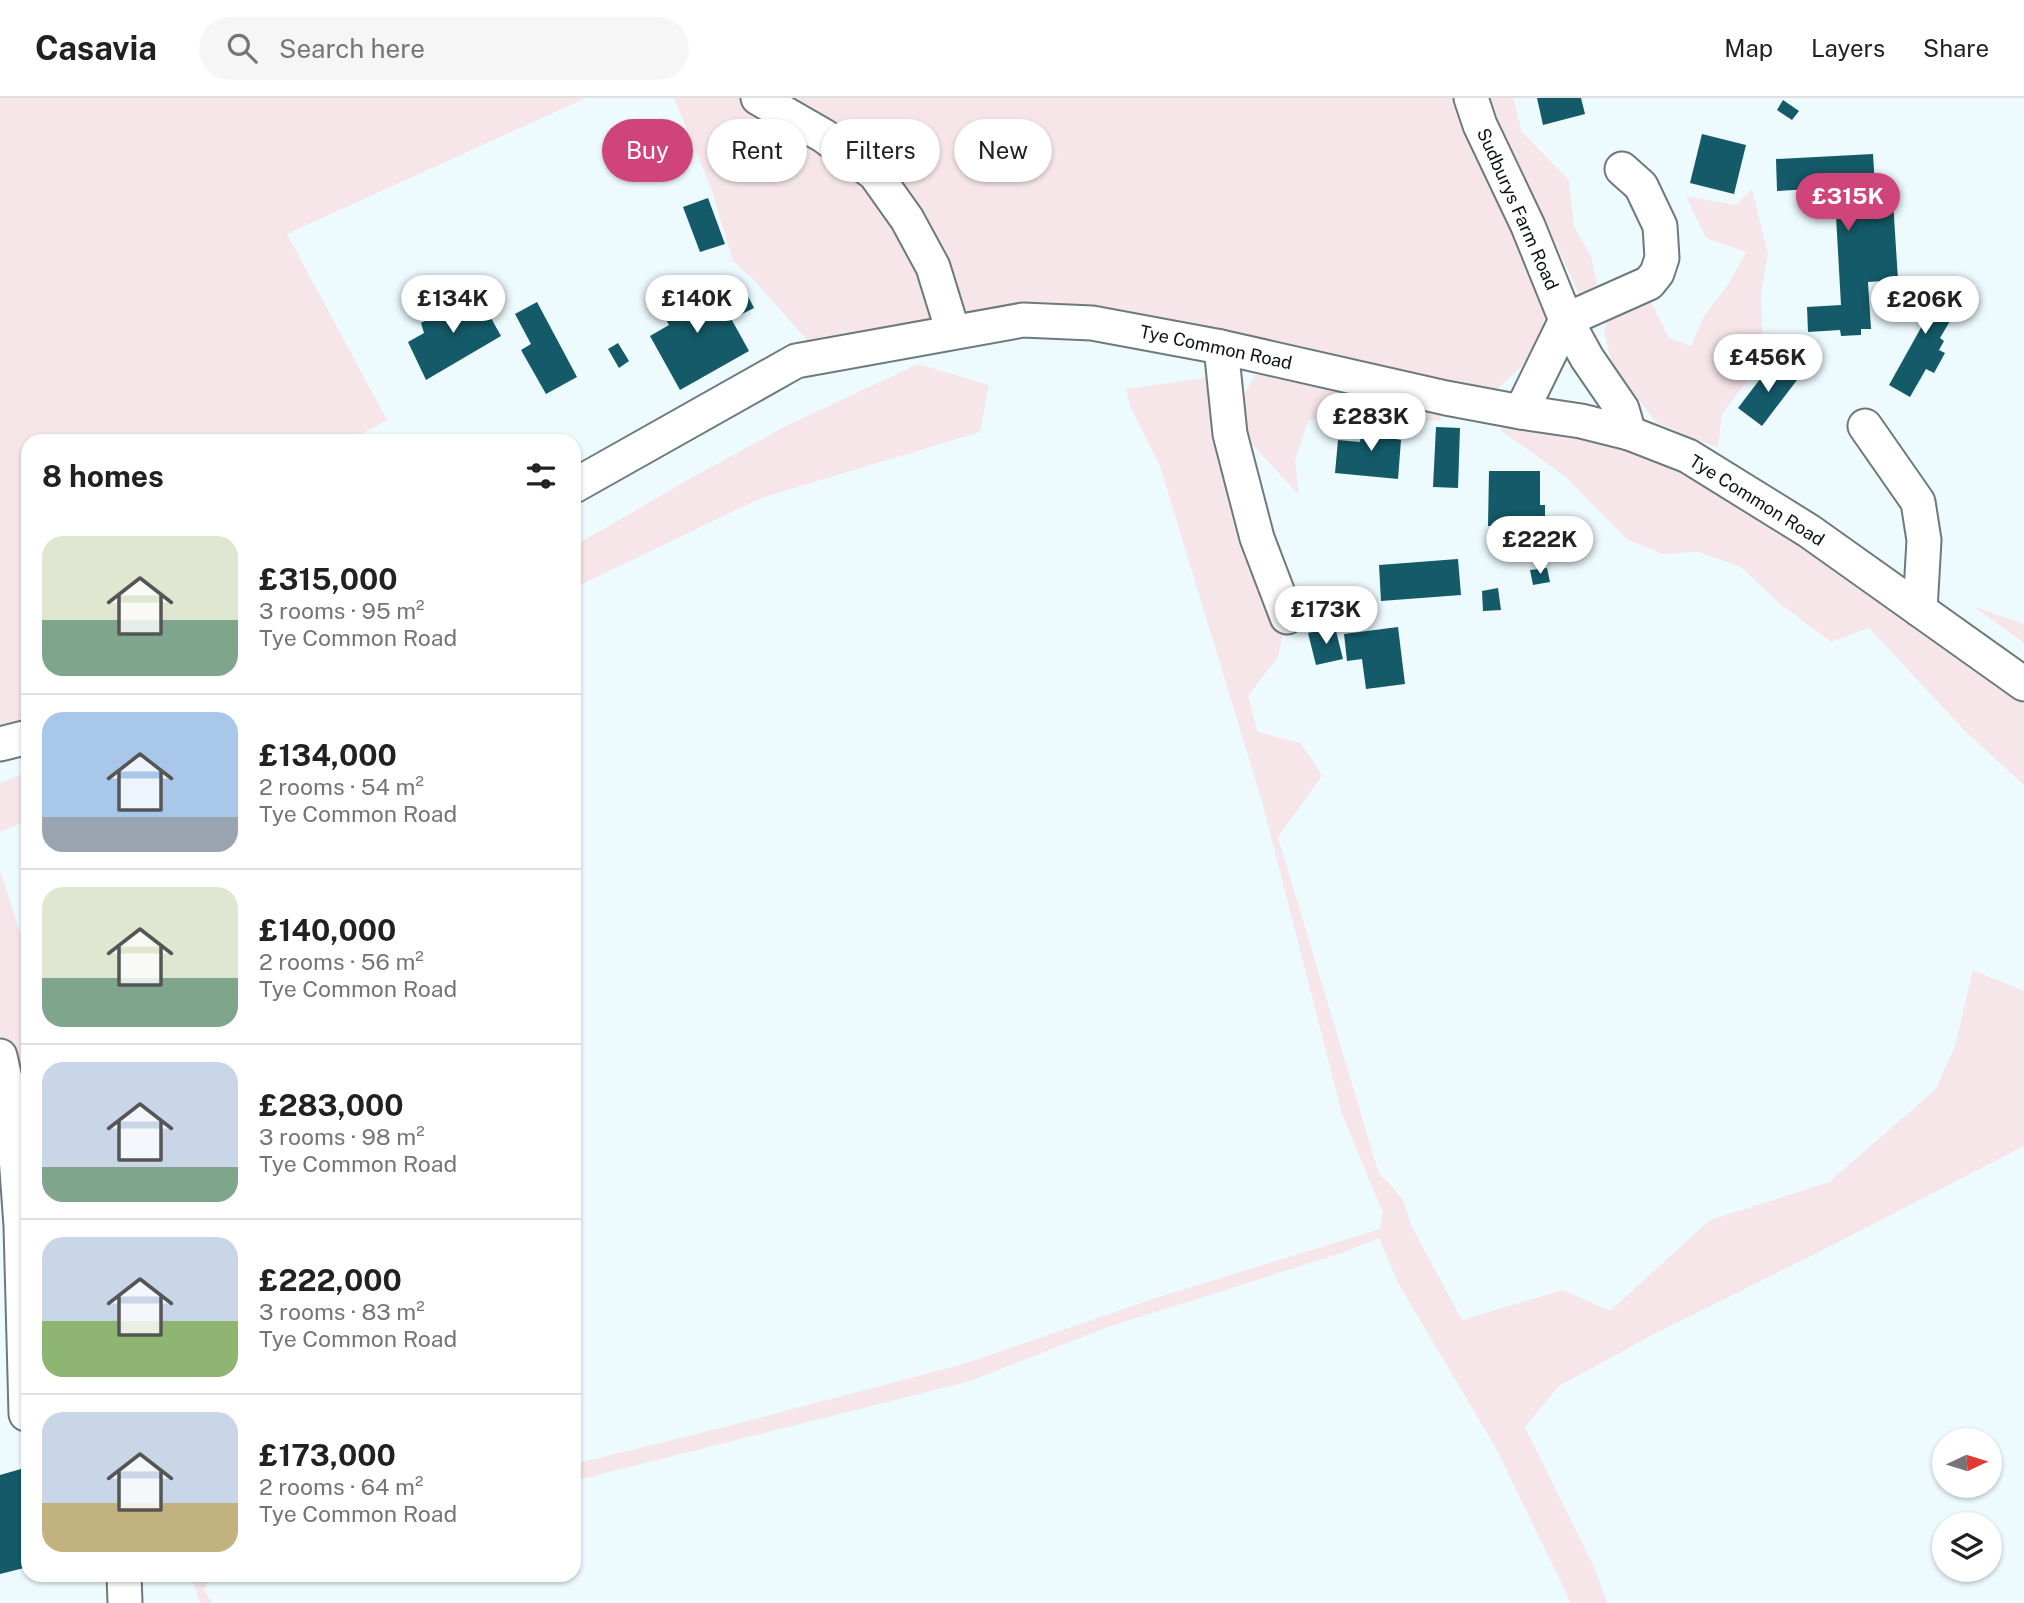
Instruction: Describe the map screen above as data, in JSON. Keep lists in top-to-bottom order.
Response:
{
  "streets": {
    "street": ["Sudburys Farm Road", "Tye Common Road"]
  },
  "crossings": [
    ["Sudburys Farm Road", "Tye Common Road"]
  ],
  "north": "right",
  "page": {
    "header": "Casavia",
    "search": "Search here",
    "nav": ["Map", "Layers", "Share"],
    "chip": [
      "Buy",
      "Rent",
      "Filters",
      "New"
    ],
    "price": [
      "£315K",
      "£134K",
      "£140K",
      "£206K",
      "£456K",
      "£283K",
      "£222K",
      "£173K"
    ],
    "heading": "8 homes",
    "list": [
      {
        "name": "£315,000",
        "note": "3 rooms · 95 m² · Tye Common Road"
      },
      {
        "name": "£134,000",
        "note": "2 rooms · 54 m² · Tye Common Road"
      },
      {
        "name": "£140,000",
        "note": "2 rooms · 56 m² · Tye Common Road"
      },
      {
        "name": "£283,000",
        "note": "3 rooms · 98 m² · Tye Common Road"
      },
      {
        "name": "£222,000",
        "note": "3 rooms · 83 m² · Tye Common Road"
      },
      {
        "name": "£173,000",
        "note": "2 rooms · 64 m² · Tye Common Road"
      }
    ]
  }
}
